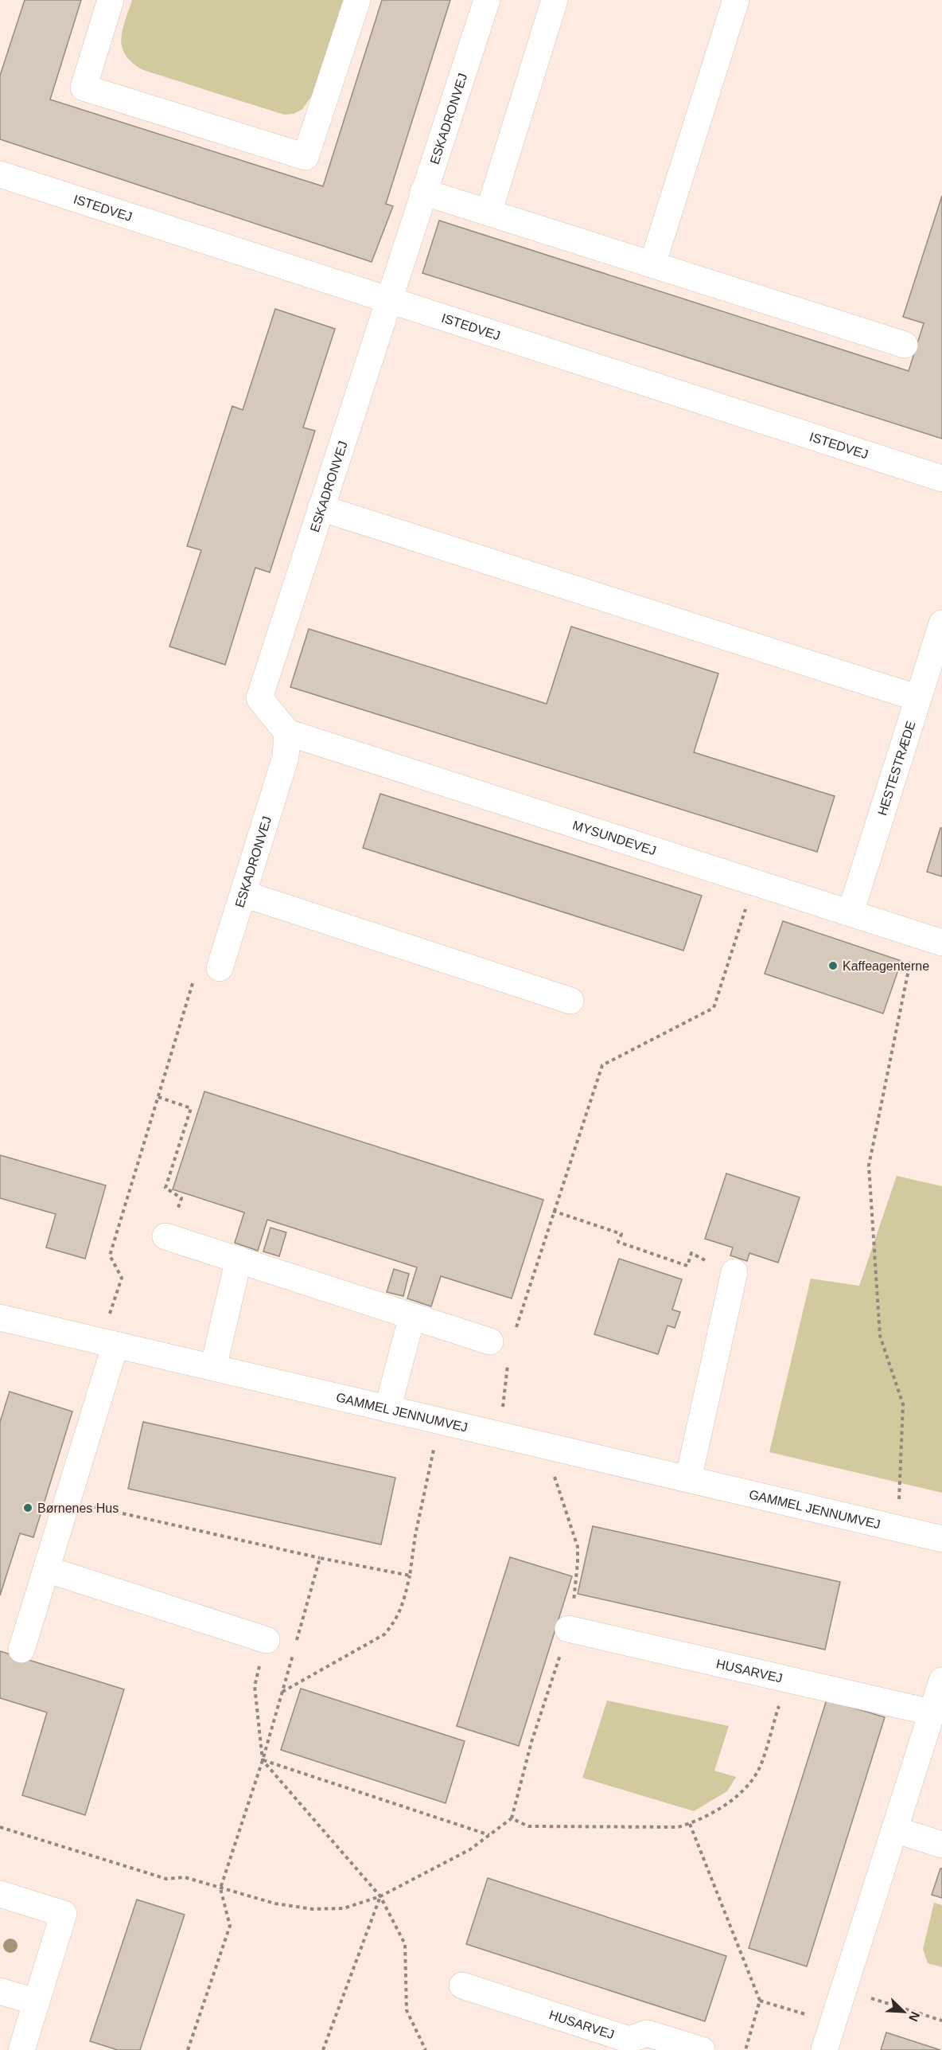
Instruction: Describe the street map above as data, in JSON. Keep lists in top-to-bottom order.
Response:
{
  "streets": {
    "street": [
      "ESKADRONVEJ",
      "ISTEDVEJ",
      "HESTESTRÆDE",
      "MYSUNDEVEJ",
      "GAMMEL JENNUMVEJ",
      "HUSARVEJ"
    ]
  },
  "crossings": [
    ["ESKADRONVEJ", "ISTEDVEJ"],
    ["ESKADRONVEJ", "MYSUNDEVEJ"],
    ["HESTESTRÆDE", "MYSUNDEVEJ"]
  ],
  "places": ["Kaffeagenterne", "Børnenes Hus"],
  "north": "bottom right"
}
